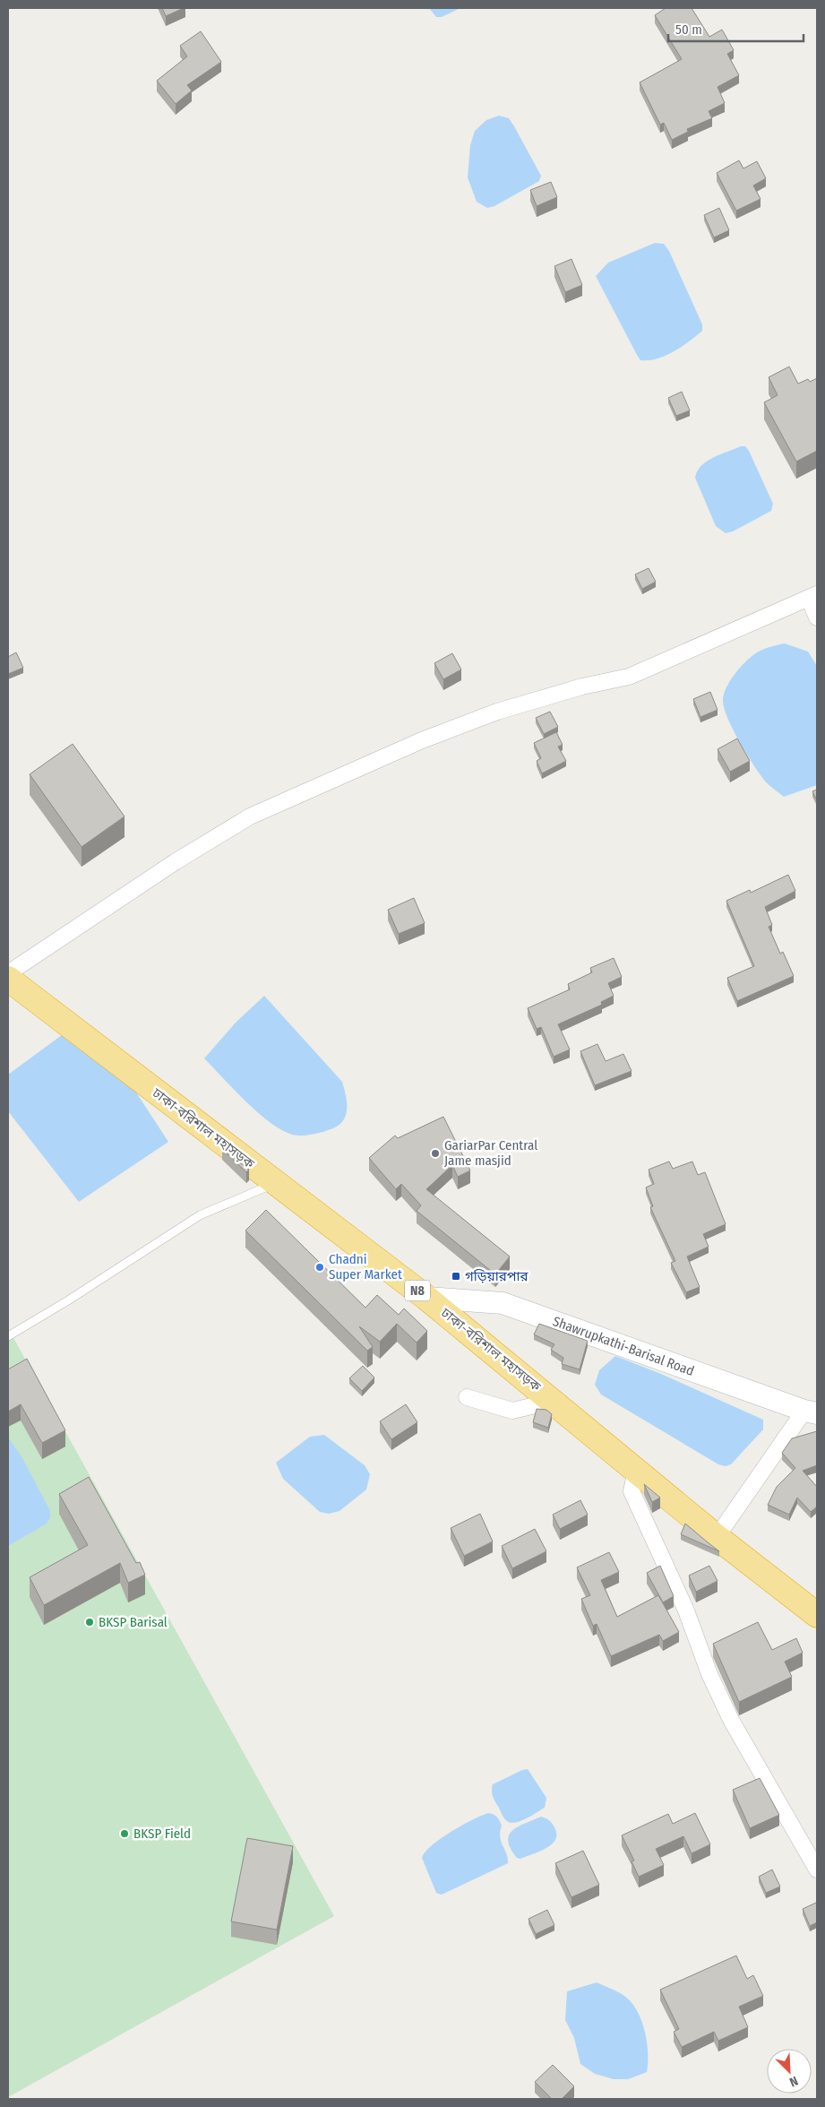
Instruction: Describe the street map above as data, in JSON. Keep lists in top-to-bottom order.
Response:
{
  "streets": {
    "highway": ["ঢাকা-বরিশাল মহাসড়ক", "N8"],
    "main road": ["Shawrupkathi-Barisal Road"]
  },
  "crossings": [
    ["ঢাকা-বরিশাল মহাসড়ক", "Shawrupkathi-Barisal Road"]
  ],
  "places": {
    "other": [
      "GariarPar Central Jame masjid",
      "Chadni Super Market",
      "BKSP Barisal",
      "BKSP Field"
    ],
    "transit": ["গড়িয়ারপার"]
  },
  "scale_bar": "50 m",
  "north": "bottom right"
}
